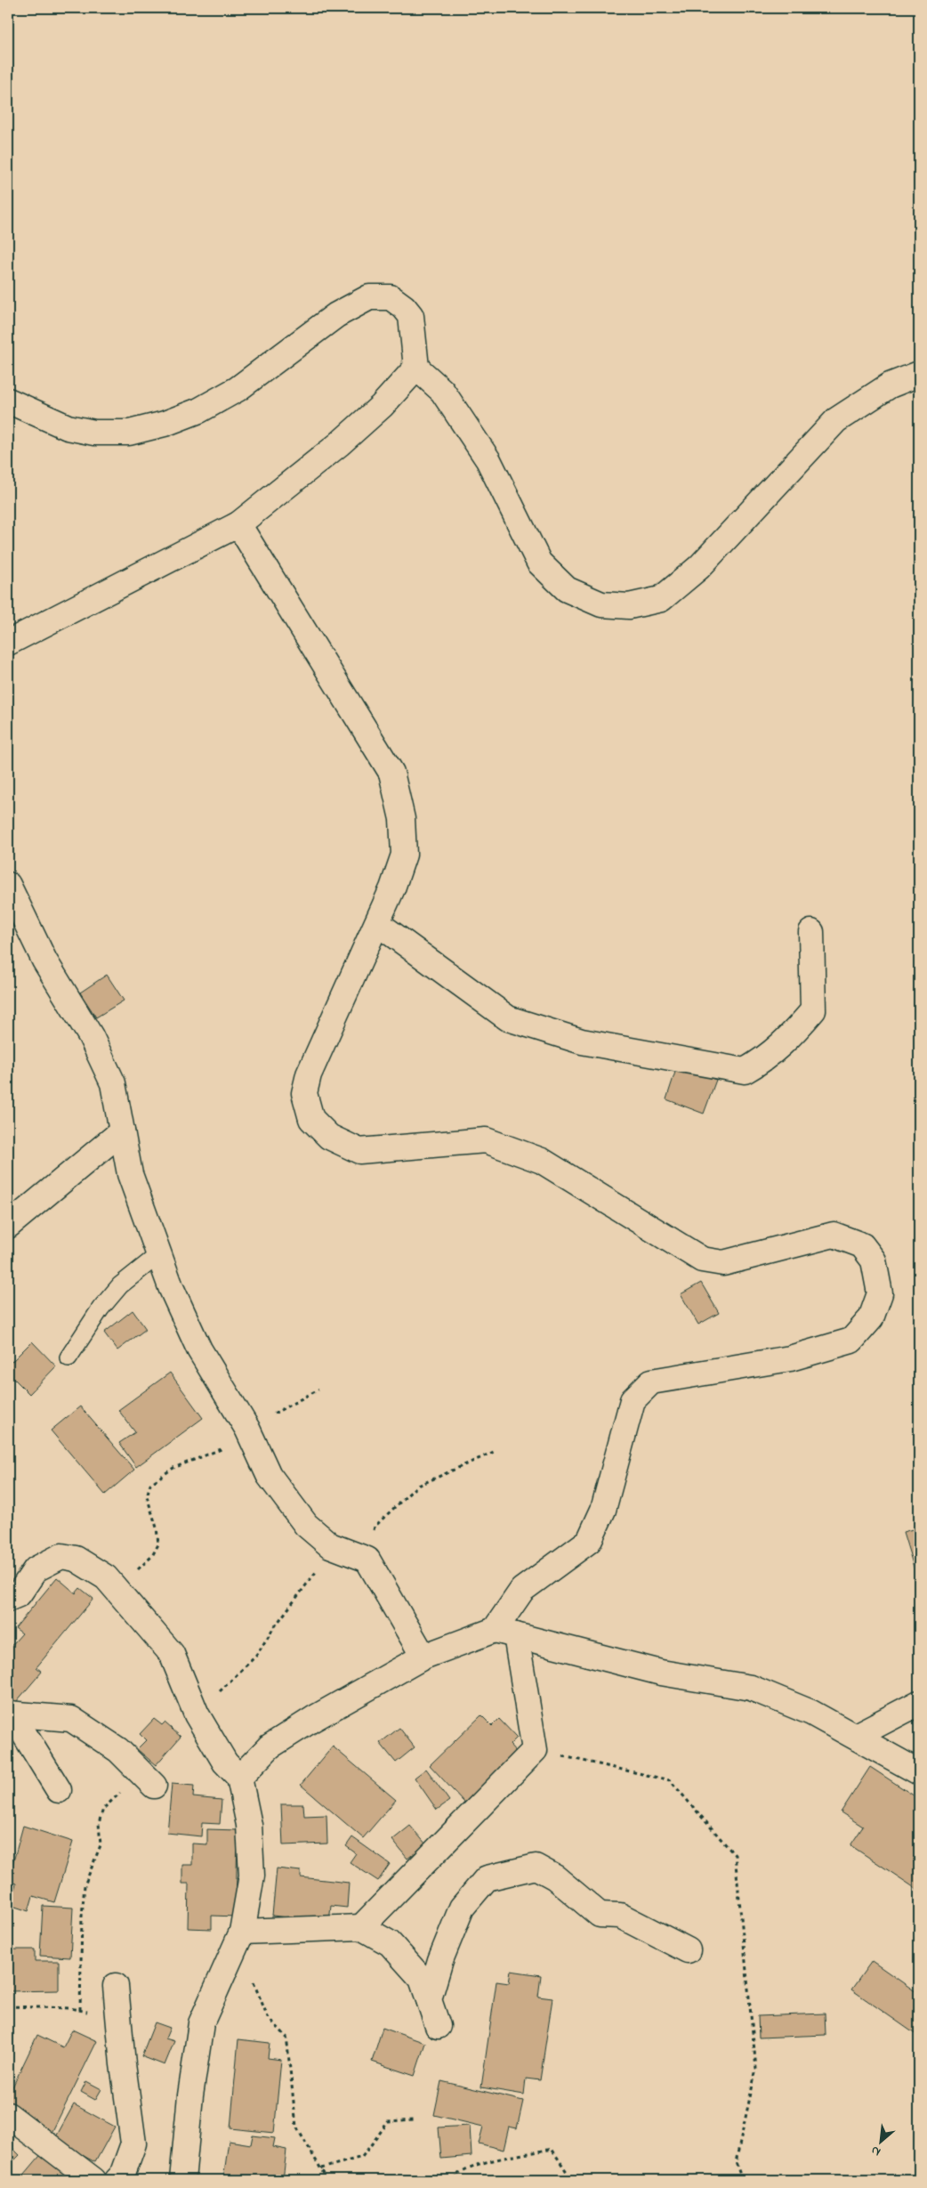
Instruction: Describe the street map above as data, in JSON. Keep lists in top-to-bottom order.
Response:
{
  "north": "bottom left"
}
